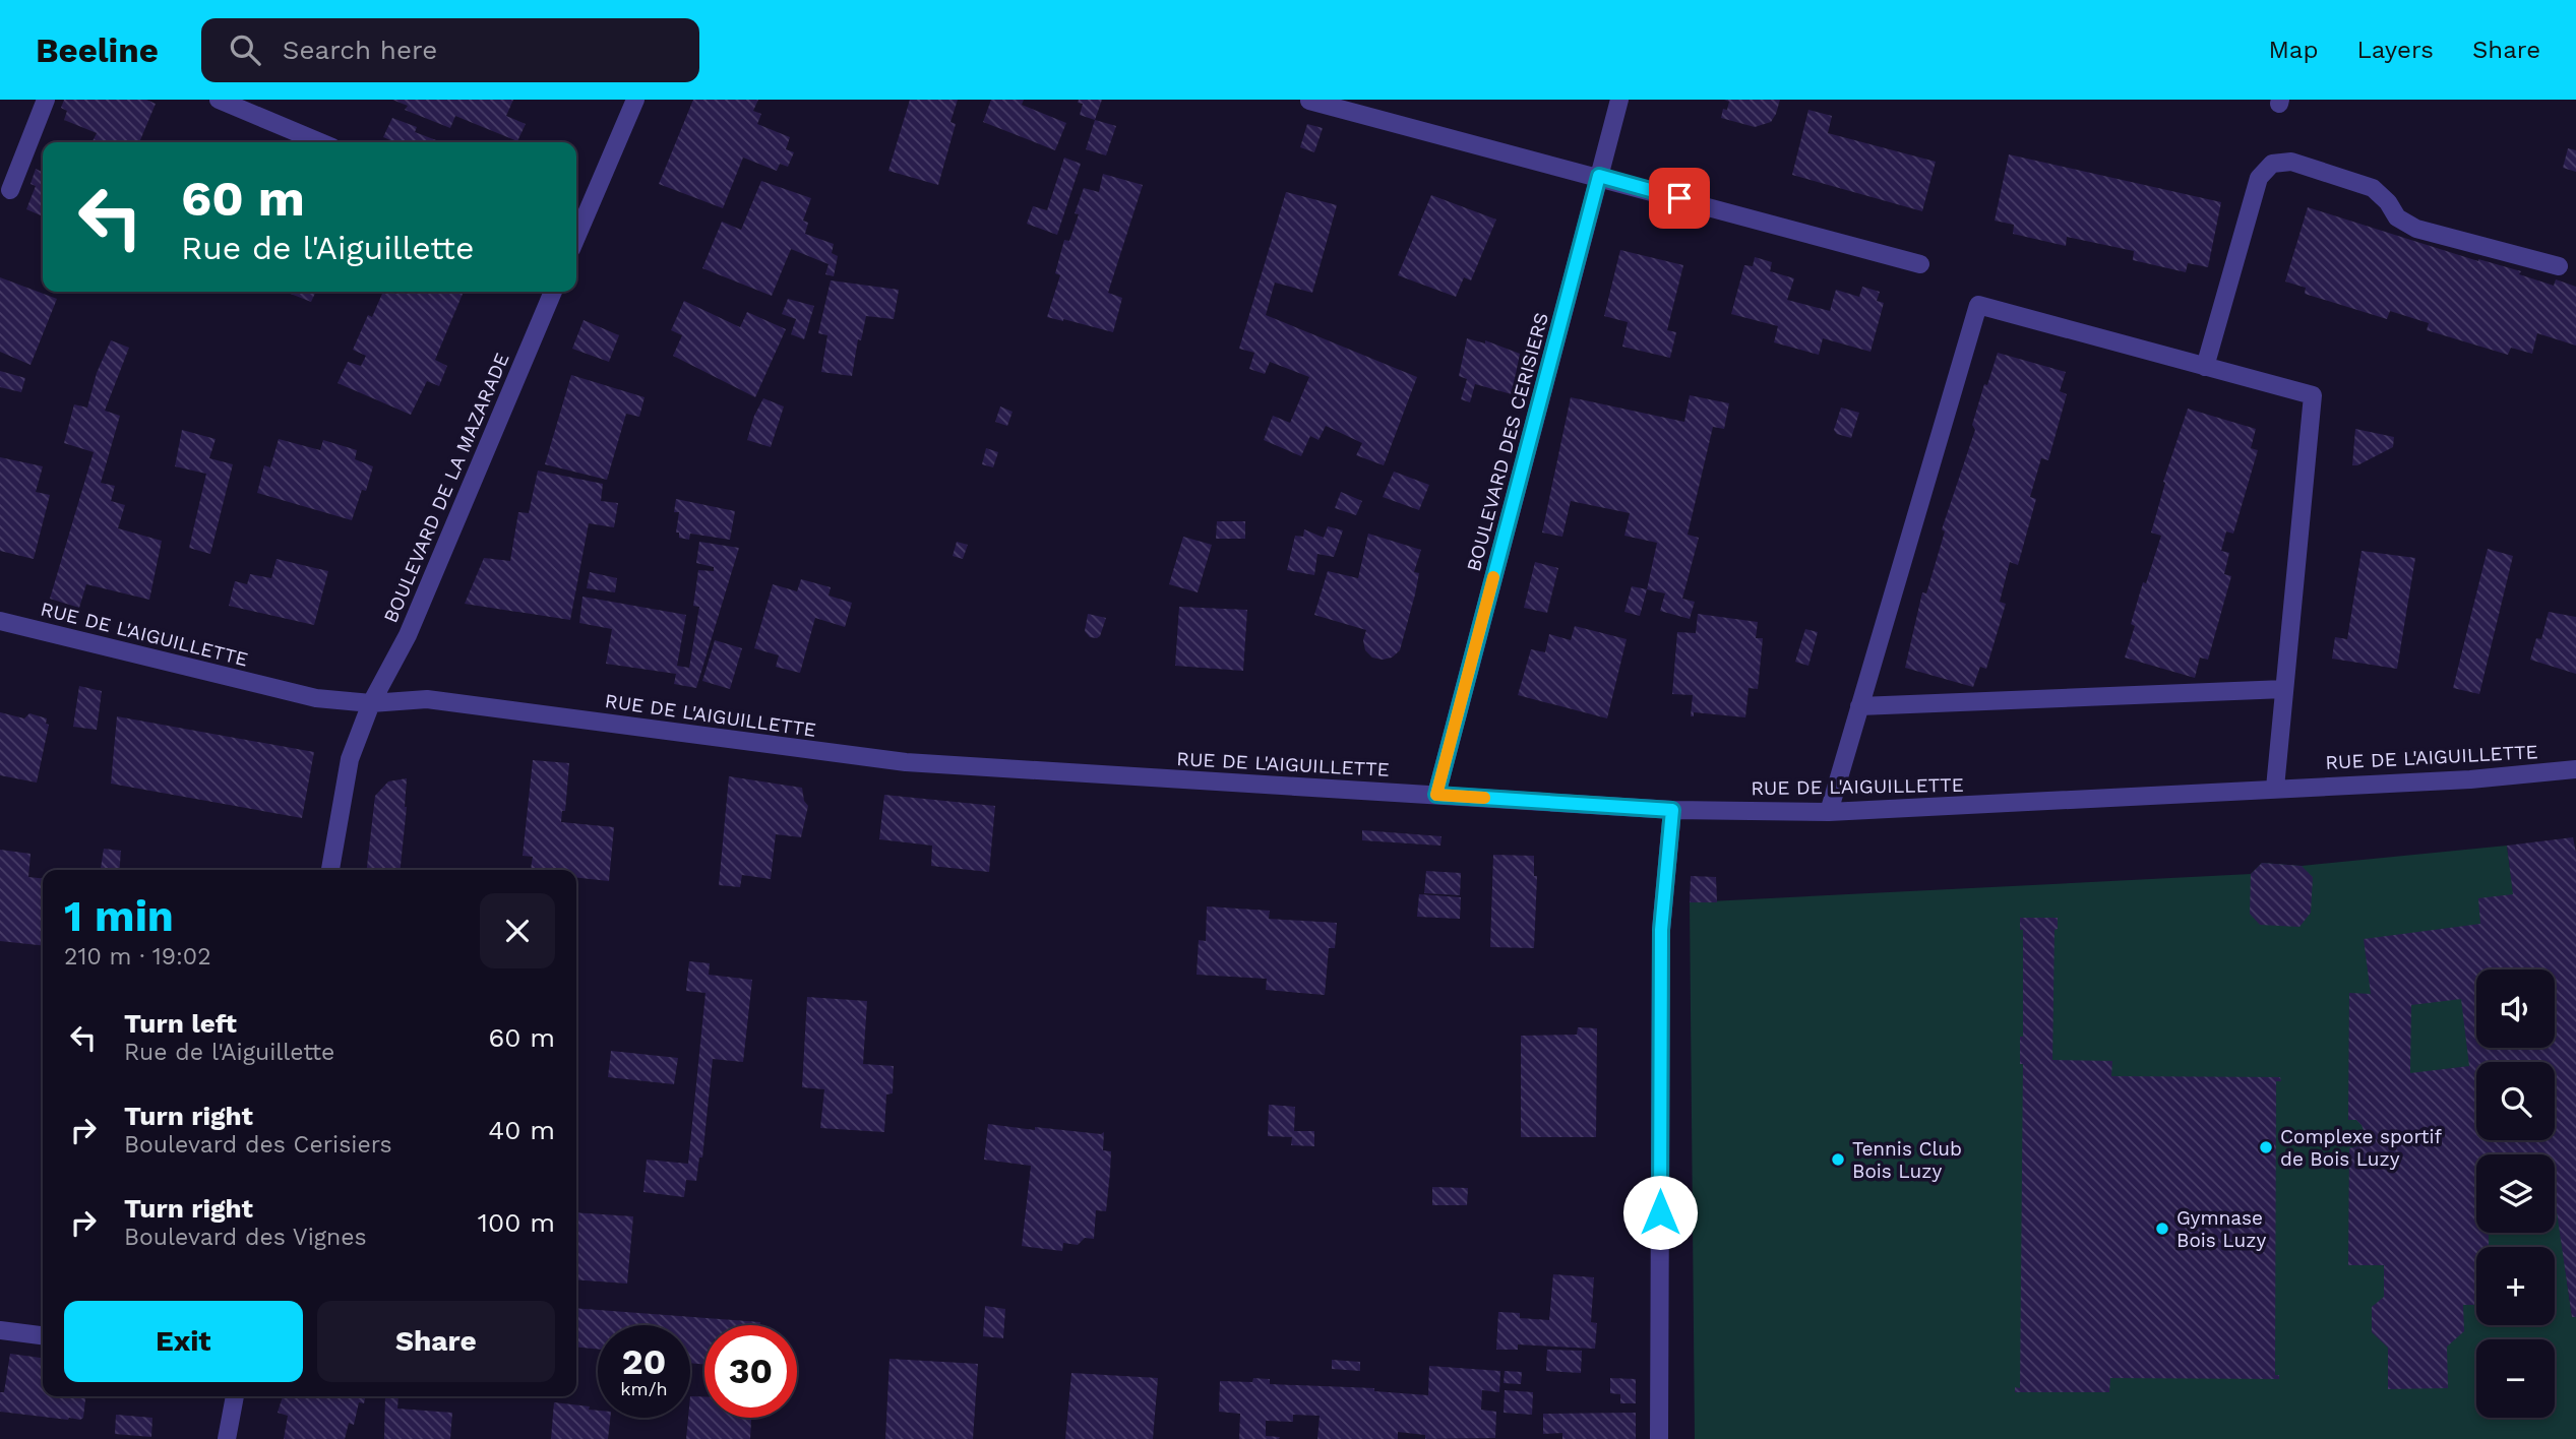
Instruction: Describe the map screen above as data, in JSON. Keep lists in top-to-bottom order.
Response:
{
  "streets": {
    "street": ["BOULEVARD DES CERISIERS", "BOULEVARD DE LA MAZARADE", "RUE DE L'AIGUILLETTE"]
  },
  "crossings": [
    ["BOULEVARD DES CERISIERS", "RUE DE L'AIGUILLETTE"],
    ["BOULEVARD DE LA MAZARADE", "RUE DE L'AIGUILLETTE"]
  ],
  "places": ["Complexe sportif de Bois Luzy", "Tennis Club Bois Luzy", "Gymnase Bois Luzy"],
  "page": {
    "header": "Beeline",
    "search": "Search here",
    "nav": ["Map", "Layers", "Share"],
    "turn": ["60 m", "Rue de l'Aiguillette"],
    "heading": ["1 min", "210 m · 19:02"],
    "map_buttons": ["+", "−"],
    "list": [
      {
        "name": "Turn left",
        "note": "Rue de l'Aiguillette",
        "value": "60 m"
      },
      {
        "name": "Turn right",
        "note": "Boulevard des Cerisiers",
        "value": "40 m"
      },
      {
        "name": "Turn right",
        "note": "Boulevard des Vignes",
        "value": "100 m"
      }
    ],
    "buttons": ["Exit", "Share"],
    "speed": "20 km/h",
    "limit": "30"
  }
}
